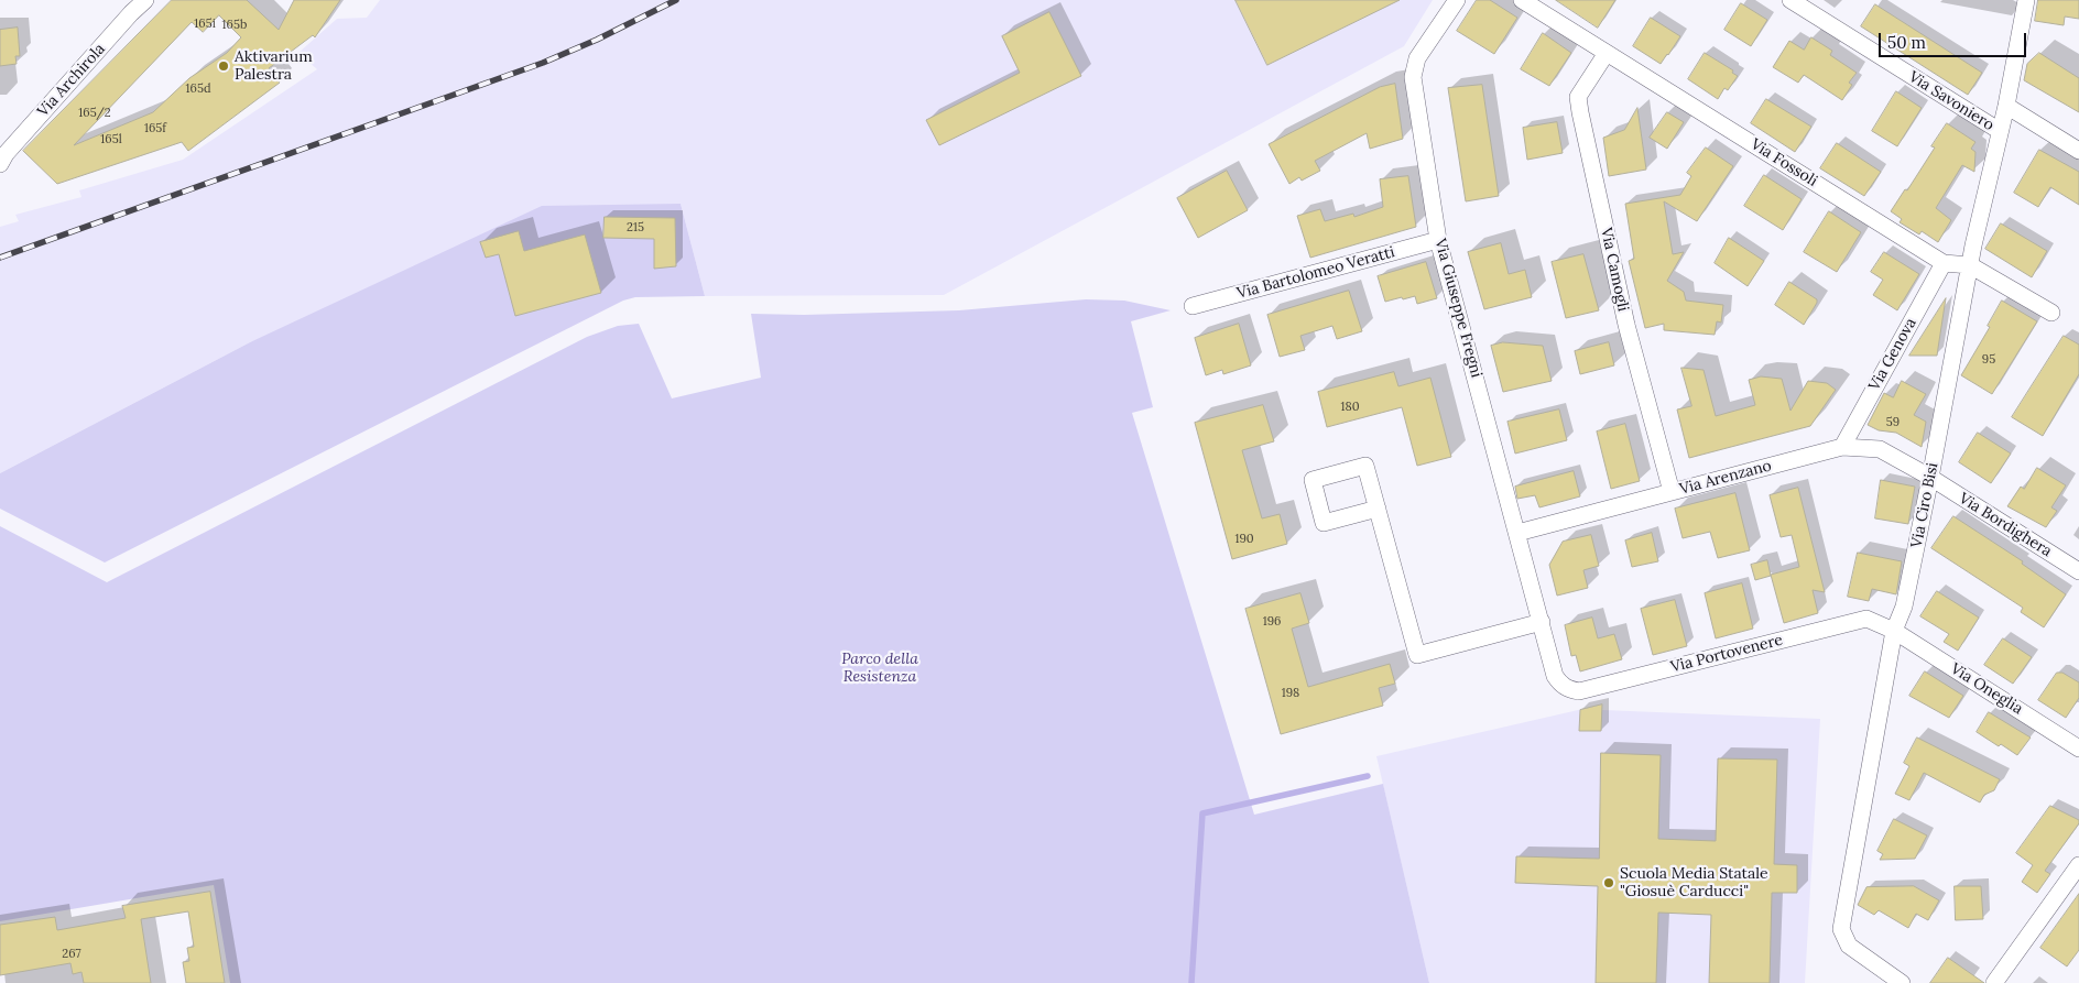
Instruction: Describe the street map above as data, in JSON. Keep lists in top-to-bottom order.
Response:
{
  "streets": {
    "street": [
      "Via Archirola",
      "Via Savoniero",
      "Via Fossoli",
      "Via Camogli",
      "Via Bartolomeo Veratti",
      "Via Giuseppe Fregni",
      "Via Genova",
      "Via Arenzano",
      "Via Ciro Bisi",
      "Via Bordighera",
      "Via Portovenere",
      "Via Oneglia"
    ]
  },
  "crossings": [
    ["Via Savoniero", "Via Ciro Bisi"],
    ["Via Fossoli", "Via Camogli"],
    ["Via Fossoli", "Via Genova"],
    ["Via Fossoli", "Via Ciro Bisi"],
    ["Via Camogli", "Via Arenzano"],
    ["Via Bartolomeo Veratti", "Via Giuseppe Fregni"],
    ["Via Giuseppe Fregni", "Via Arenzano"],
    ["Via Giuseppe Fregni", "Via Portovenere"],
    ["Via Genova", "Via Arenzano"],
    ["Via Arenzano", "Via Ciro Bisi"],
    ["Via Arenzano", "Via Bordighera"],
    ["Via Ciro Bisi", "Via Bordighera"],
    ["Via Ciro Bisi", "Via Portovenere"],
    ["Via Ciro Bisi", "Via Oneglia"],
    ["Via Portovenere", "Via Oneglia"]
  ],
  "parks": ["Parco della Resistenza"],
  "places": ["Aktivarium Palestra", "Scuola Media Statale \"Giosuè Carducci\""],
  "house_numbers": [
    "165i",
    "165b",
    "165d",
    "165/2",
    "165f",
    "165l",
    "215",
    "95",
    "180",
    "59",
    "190",
    "196",
    "198",
    "267"
  ],
  "scale_bar": "50 m"
}
